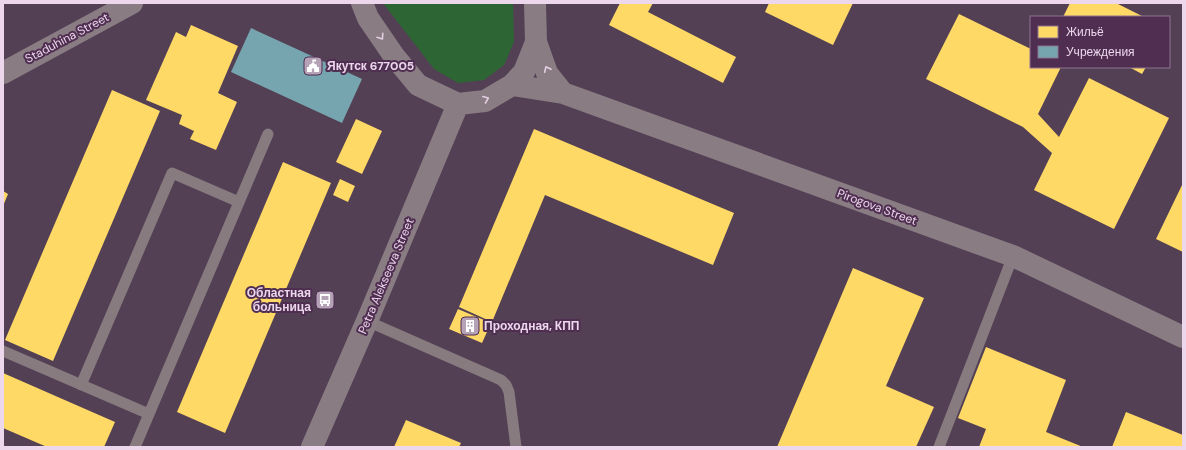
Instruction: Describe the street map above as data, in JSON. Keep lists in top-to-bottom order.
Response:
{
  "streets": {
    "street": ["Staduhina Street", "Pirogova Street", "Petra Alekseeva Street"]
  },
  "places": {
    "public building": ["Якутск 677005"],
    "bus stop": ["Областная больница"],
    "building": ["Проходная, КПП"]
  },
  "legend": ["Жильё", "Учреждения"]
}
